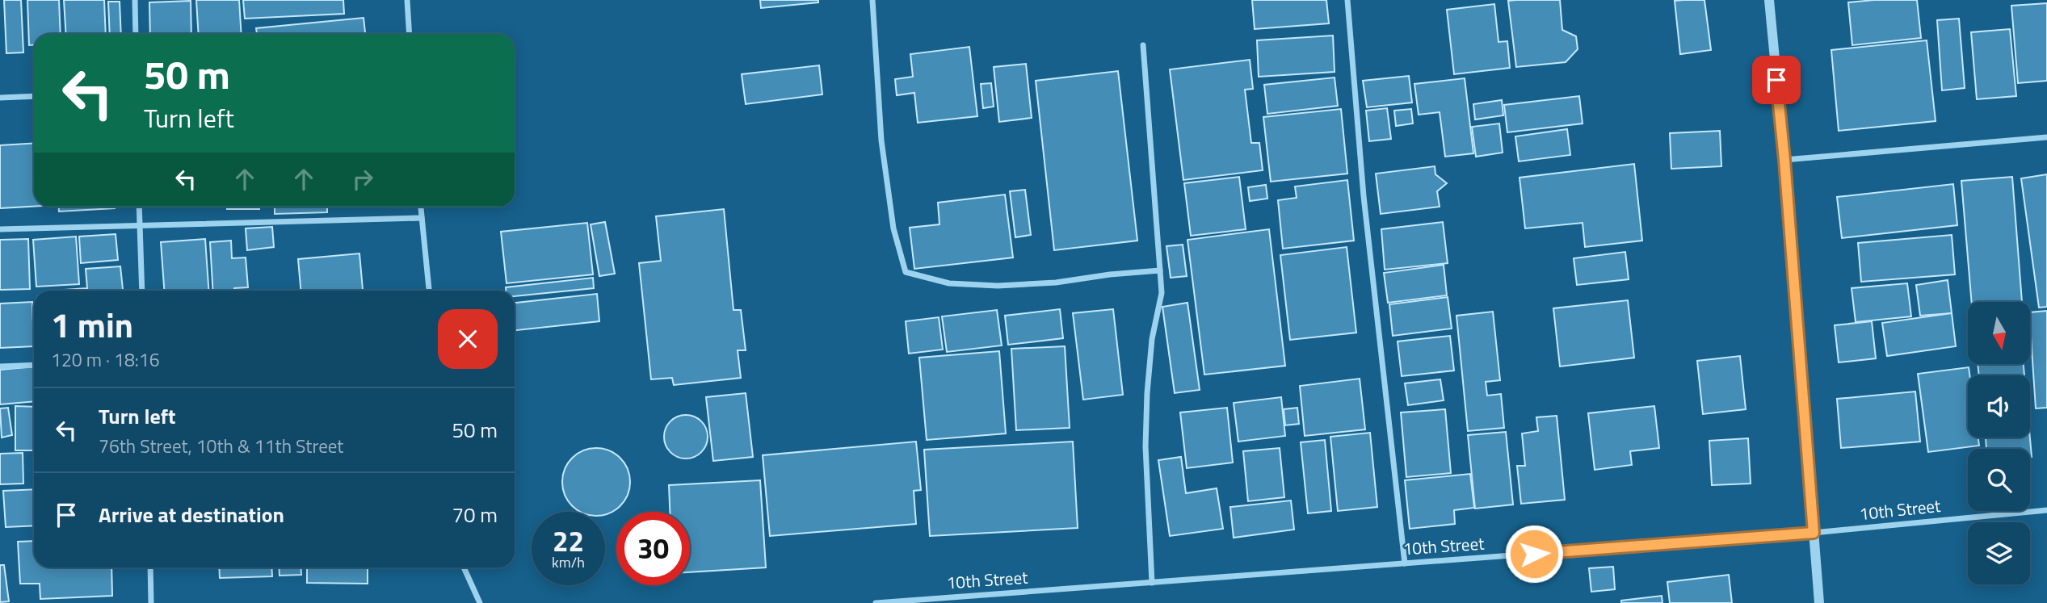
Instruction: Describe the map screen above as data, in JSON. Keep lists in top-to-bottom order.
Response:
{
  "streets": {
    "street": ["10th Street"]
  },
  "north": "bottom",
  "page": {
    "turn": ["50 m", "Turn left"],
    "heading": ["1 min", "120 m · 18:16"],
    "list": [
      {
        "name": "Turn left",
        "note": "76th Street, 10th & 11th Street",
        "value": "50 m"
      },
      {
        "name": "Arrive at destination",
        "value": "70 m"
      }
    ],
    "speed": "22 km/h",
    "limit": "30"
  }
}
